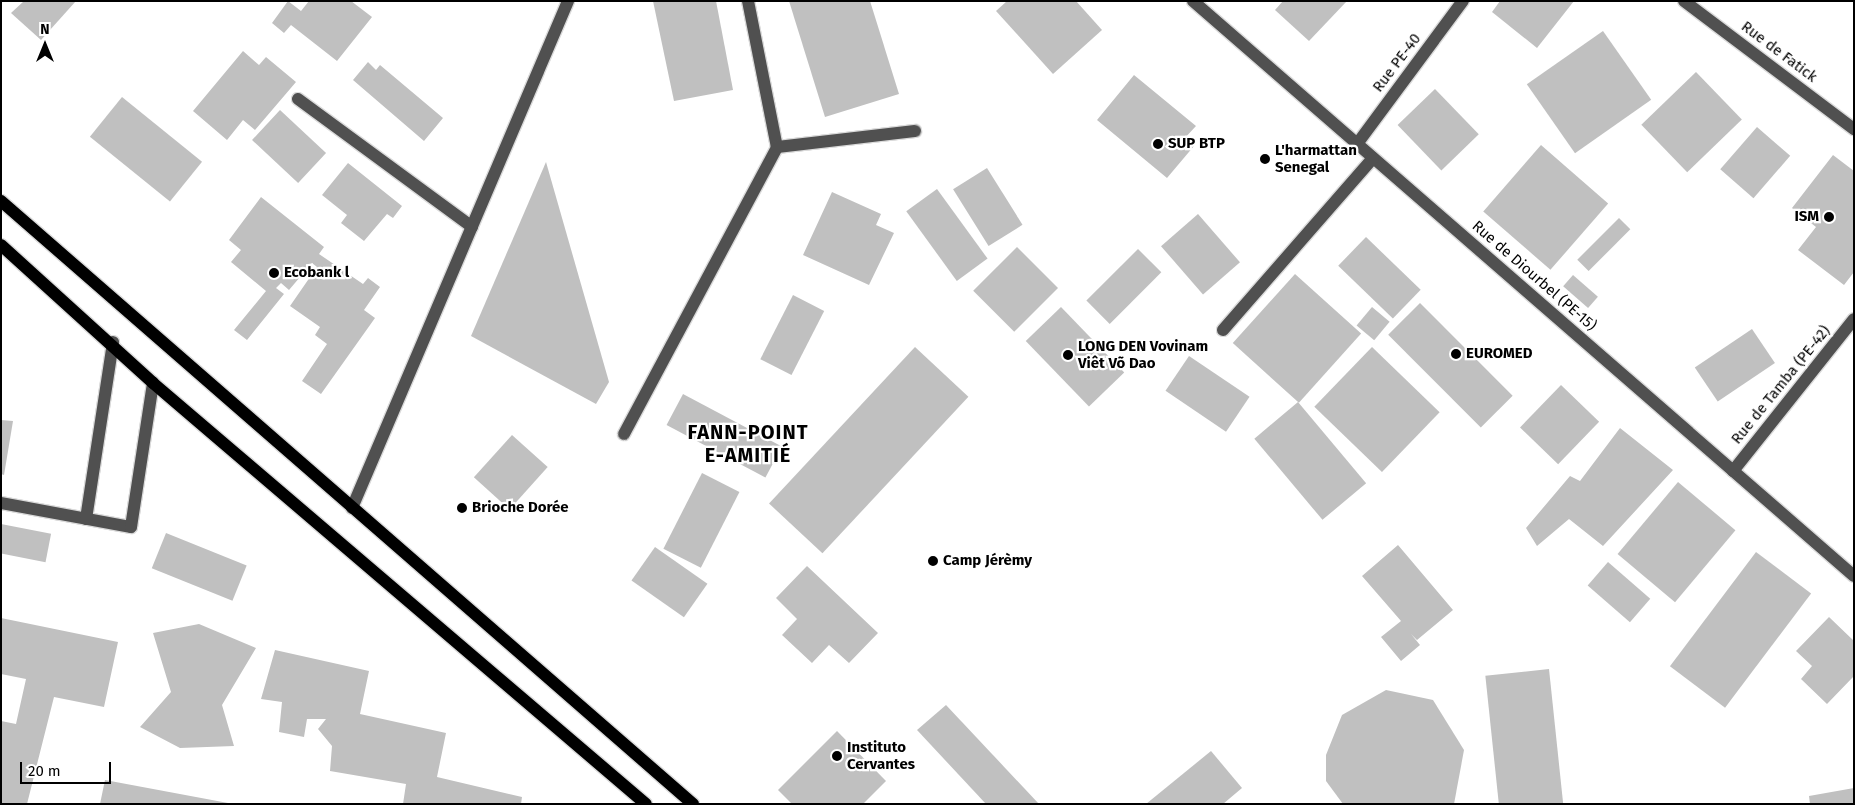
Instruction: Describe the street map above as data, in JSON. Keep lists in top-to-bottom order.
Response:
{
  "streets": {
    "street": [
      "Rue de Fatick",
      "Rue PE-40",
      "Rue de Diourbel (PE-15)",
      "Rue de Tamba (PE-42)"
    ]
  },
  "crossings": [
    ["Rue PE-40", "Rue de Diourbel (PE-15)"],
    ["Rue de Diourbel (PE-15)", "Rue de Tamba (PE-42)"]
  ],
  "districts": ["FANN-POINT E-AMITIÉ"],
  "places": [
    "SUP BTP",
    "L'harmattan Senegal",
    "ISM",
    "Ecobank l",
    "EUROMED",
    "LONG DEN Vovinam Viêt Võ Dao",
    "Brioche Dorée",
    "Camp Jérèmy",
    "Instituto Cervantes"
  ],
  "scale_bar": "20 m",
  "north": "top"
}
